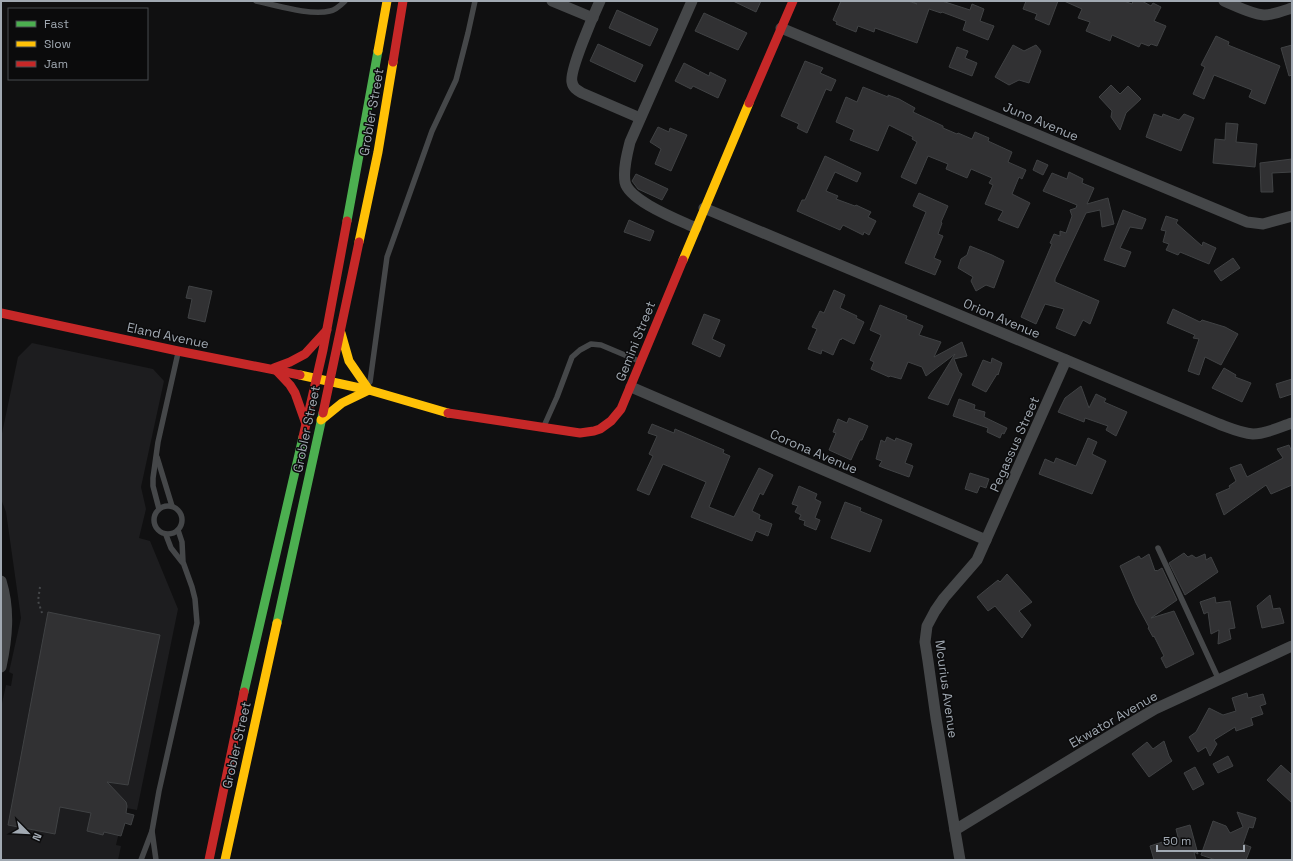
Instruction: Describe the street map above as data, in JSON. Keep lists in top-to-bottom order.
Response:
{
  "streets": {
    "main road": ["Grobler Street", "Eland Avenue", "Gemini Street"],
    "street": [
      "Juno Avenue",
      "Orion Avenue",
      "Pegassus Street",
      "Corona Avenue",
      "Mcurius Avenue",
      "Ekwator Avenue"
    ]
  },
  "crossings": [
    ["Grobler Street", "Eland Avenue"],
    ["Grobler Street", "Gemini Street"],
    ["Juno Avenue", "Gemini Street"],
    ["Orion Avenue", "Gemini Street"],
    ["Orion Avenue", "Pegassus Street"],
    ["Eland Avenue", "Gemini Street"],
    ["Gemini Street", "Corona Avenue"],
    ["Pegassus Street", "Corona Avenue"],
    ["Pegassus Street", "Mcurius Avenue"],
    ["Corona Avenue", "Mcurius Avenue"],
    ["Mcurius Avenue", "Ekwator Avenue"]
  ],
  "legend": ["Fast", "Slow", "Jam"],
  "scale_bar": "50 m",
  "north": "bottom right"
}
